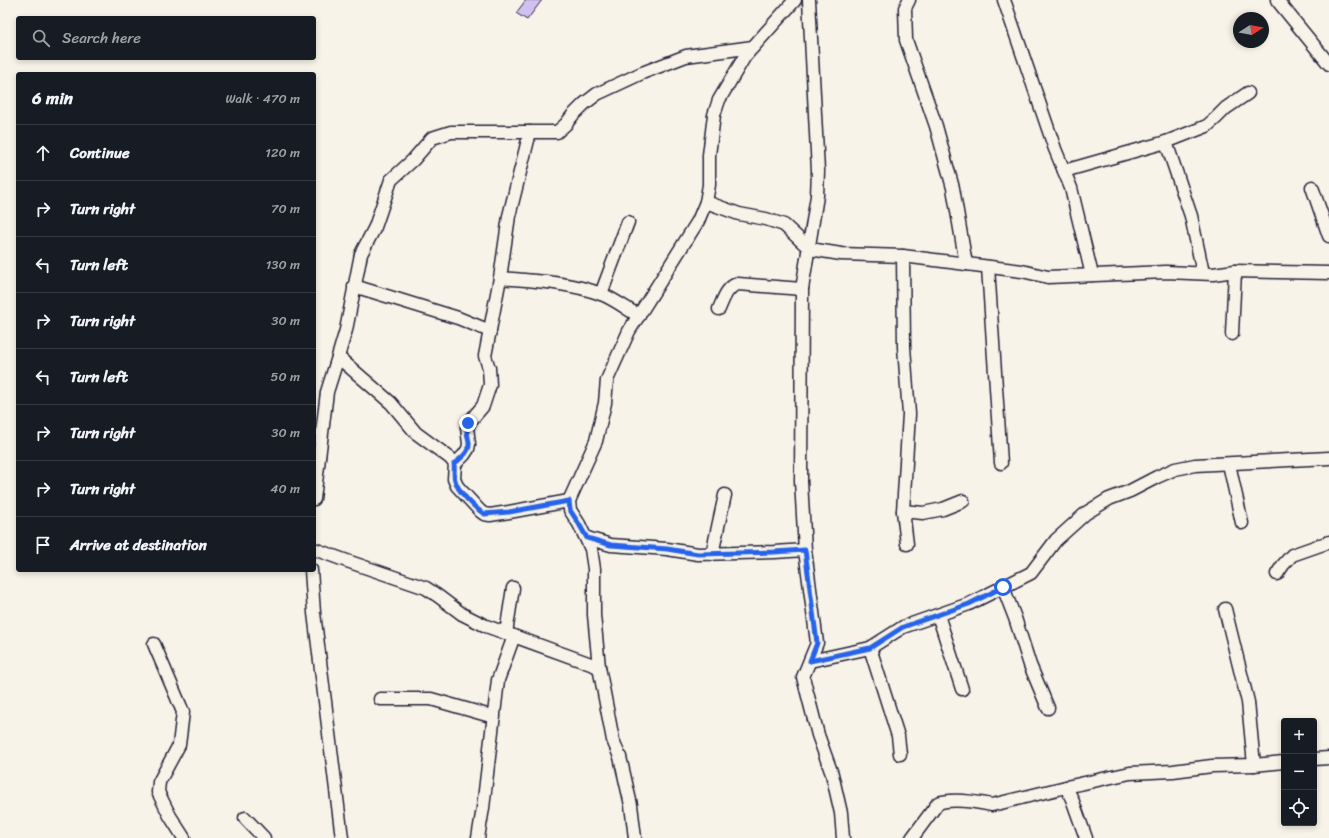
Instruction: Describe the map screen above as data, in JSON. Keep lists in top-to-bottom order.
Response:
{
  "north": "right",
  "page": {
    "search": "Search here",
    "heading": ["6 min", "Walk · 470 m"],
    "list": [
      ["Continue", "120 m"],
      ["Turn right", "70 m"],
      ["Turn left", "130 m"],
      ["Turn right", "30 m"],
      ["Turn left", "50 m"],
      ["Turn right", "30 m"],
      ["Turn right", "40 m"],
      "Arrive at destination"
    ],
    "map_buttons": ["+", "−"]
  }
}
